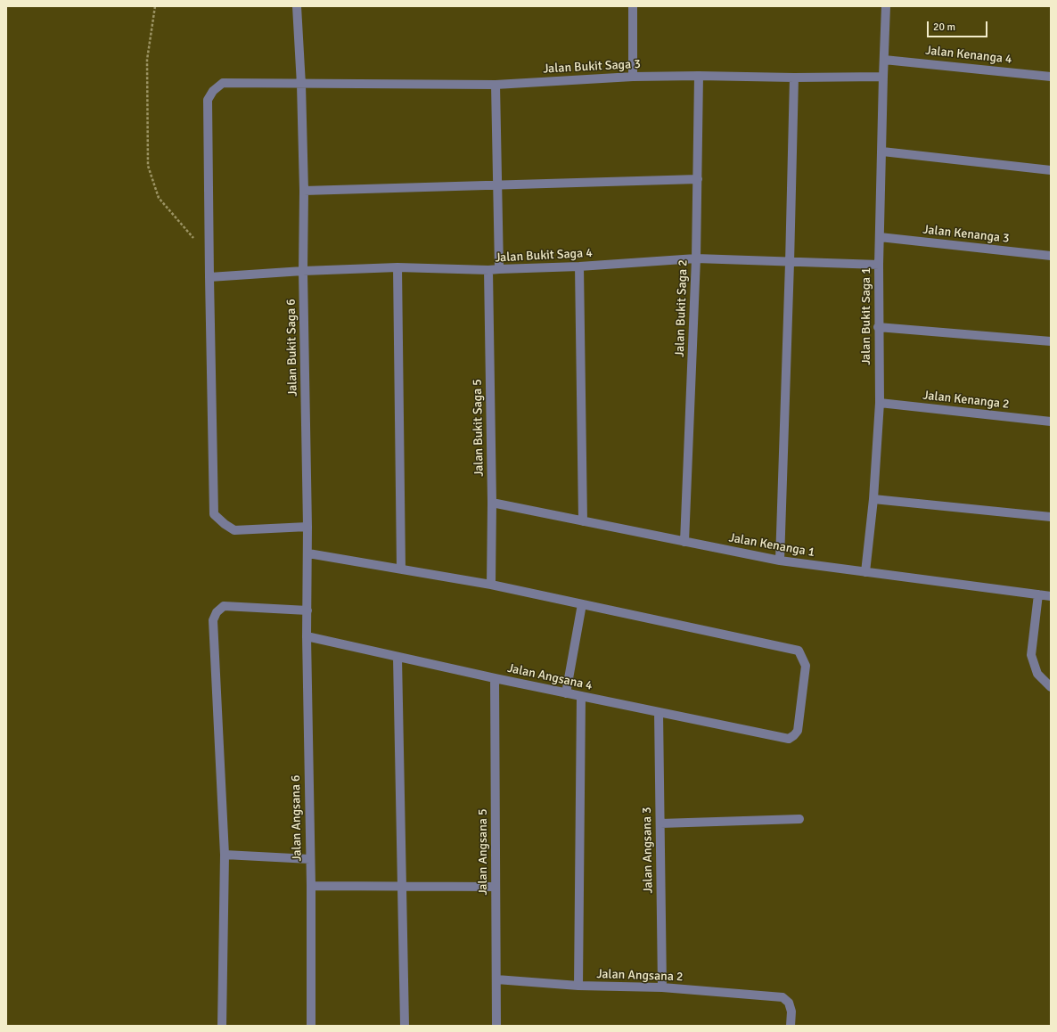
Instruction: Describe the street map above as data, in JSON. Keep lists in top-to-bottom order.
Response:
{
  "streets": {
    "street": [
      "Jalan Kenanga 4",
      "Jalan Bukit Saga 3",
      "Jalan Kenanga 3",
      "Jalan Bukit Saga 4",
      "Jalan Bukit Saga 2",
      "Jalan Bukit Saga 1",
      "Jalan Bukit Saga 6",
      "Jalan Kenanga 2",
      "Jalan Bukit Saga 5",
      "Jalan Kenanga 1",
      "Jalan Angsana 4",
      "Jalan Angsana 6",
      "Jalan Angsana 3",
      "Jalan Angsana 5",
      "Jalan Angsana 2"
    ]
  },
  "crossings": [
    ["Jalan Kenanga 4", "Jalan Bukit Saga 1"],
    ["Jalan Bukit Saga 3", "Jalan Bukit Saga 4"],
    ["Jalan Bukit Saga 3", "Jalan Bukit Saga 2"],
    ["Jalan Bukit Saga 3", "Jalan Bukit Saga 1"],
    ["Jalan Bukit Saga 3", "Jalan Bukit Saga 6"],
    ["Jalan Kenanga 3", "Jalan Bukit Saga 1"],
    ["Jalan Bukit Saga 4", "Jalan Bukit Saga 2"],
    ["Jalan Bukit Saga 4", "Jalan Bukit Saga 1"],
    ["Jalan Bukit Saga 4", "Jalan Bukit Saga 6"],
    ["Jalan Bukit Saga 4", "Jalan Bukit Saga 5"],
    ["Jalan Bukit Saga 2", "Jalan Kenanga 1"],
    ["Jalan Bukit Saga 1", "Jalan Kenanga 2"],
    ["Jalan Bukit Saga 1", "Jalan Kenanga 1"],
    ["Jalan Bukit Saga 6", "Jalan Angsana 6"],
    ["Jalan Bukit Saga 5", "Jalan Kenanga 1"],
    ["Jalan Angsana 4", "Jalan Angsana 6"],
    ["Jalan Angsana 4", "Jalan Angsana 3"],
    ["Jalan Angsana 4", "Jalan Angsana 5"],
    ["Jalan Angsana 3", "Jalan Angsana 2"],
    ["Jalan Angsana 5", "Jalan Angsana 2"]
  ],
  "scale_bar": "20 m"
}
